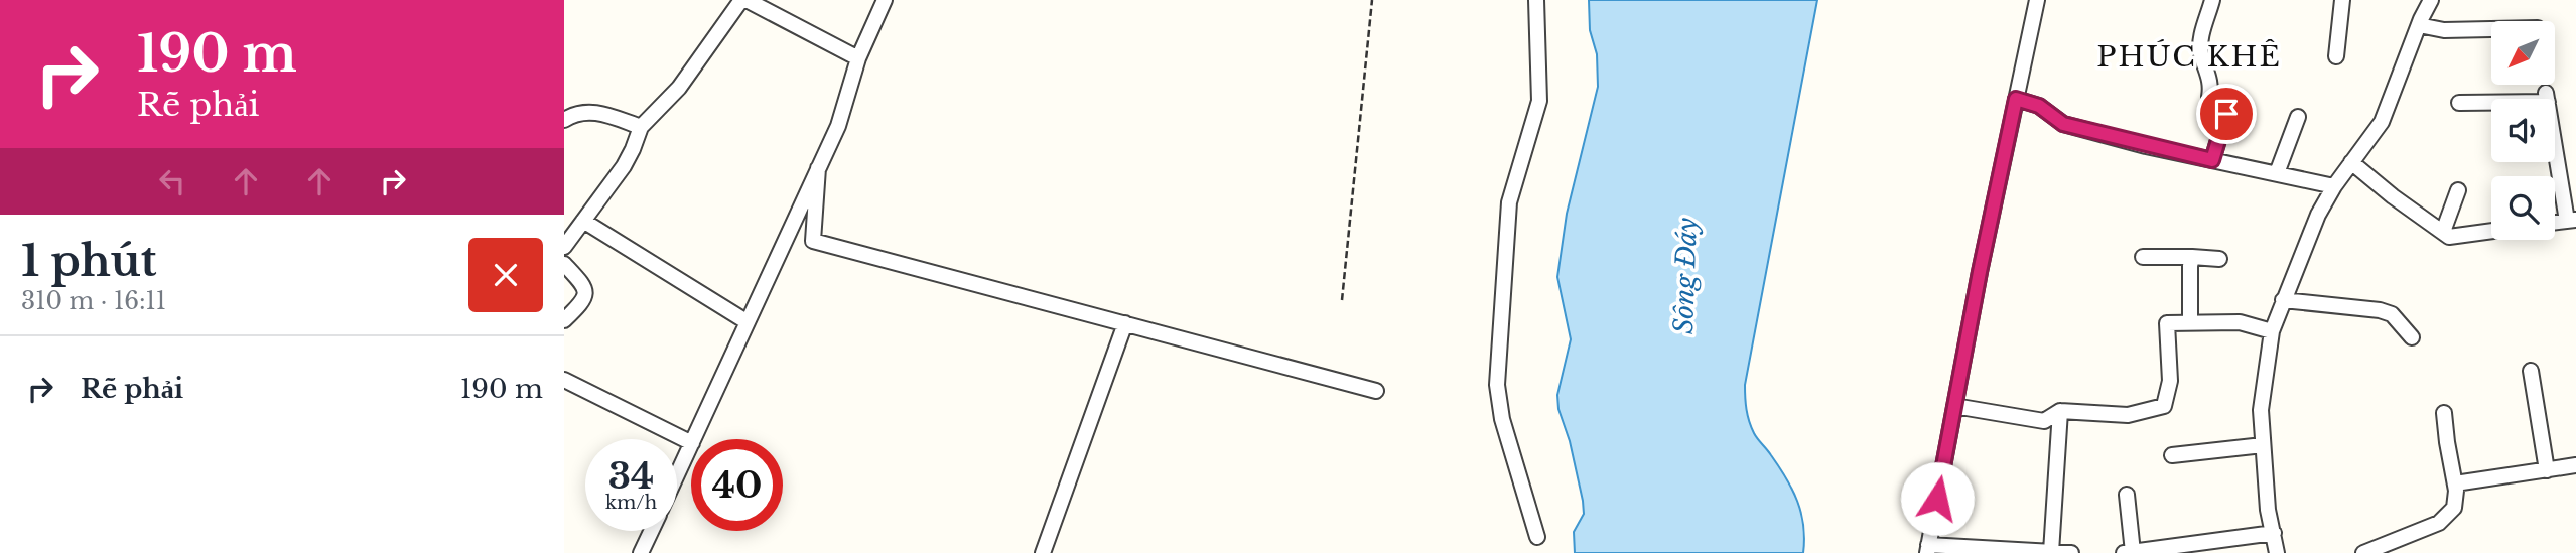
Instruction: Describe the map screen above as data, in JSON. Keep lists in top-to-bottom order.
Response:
{
  "districts": ["PHÚC KHÊ"],
  "water": ["Sông Đáy"],
  "north": "bottom left",
  "page": {
    "turn": ["190 m", "Rẽ phải"],
    "heading": ["1 phút", "310 m · 16:11"],
    "list": [
      {
        "name": "Rẽ phải",
        "value": "190 m"
      }
    ],
    "speed": "34 km/h",
    "limit": "40"
  }
}
